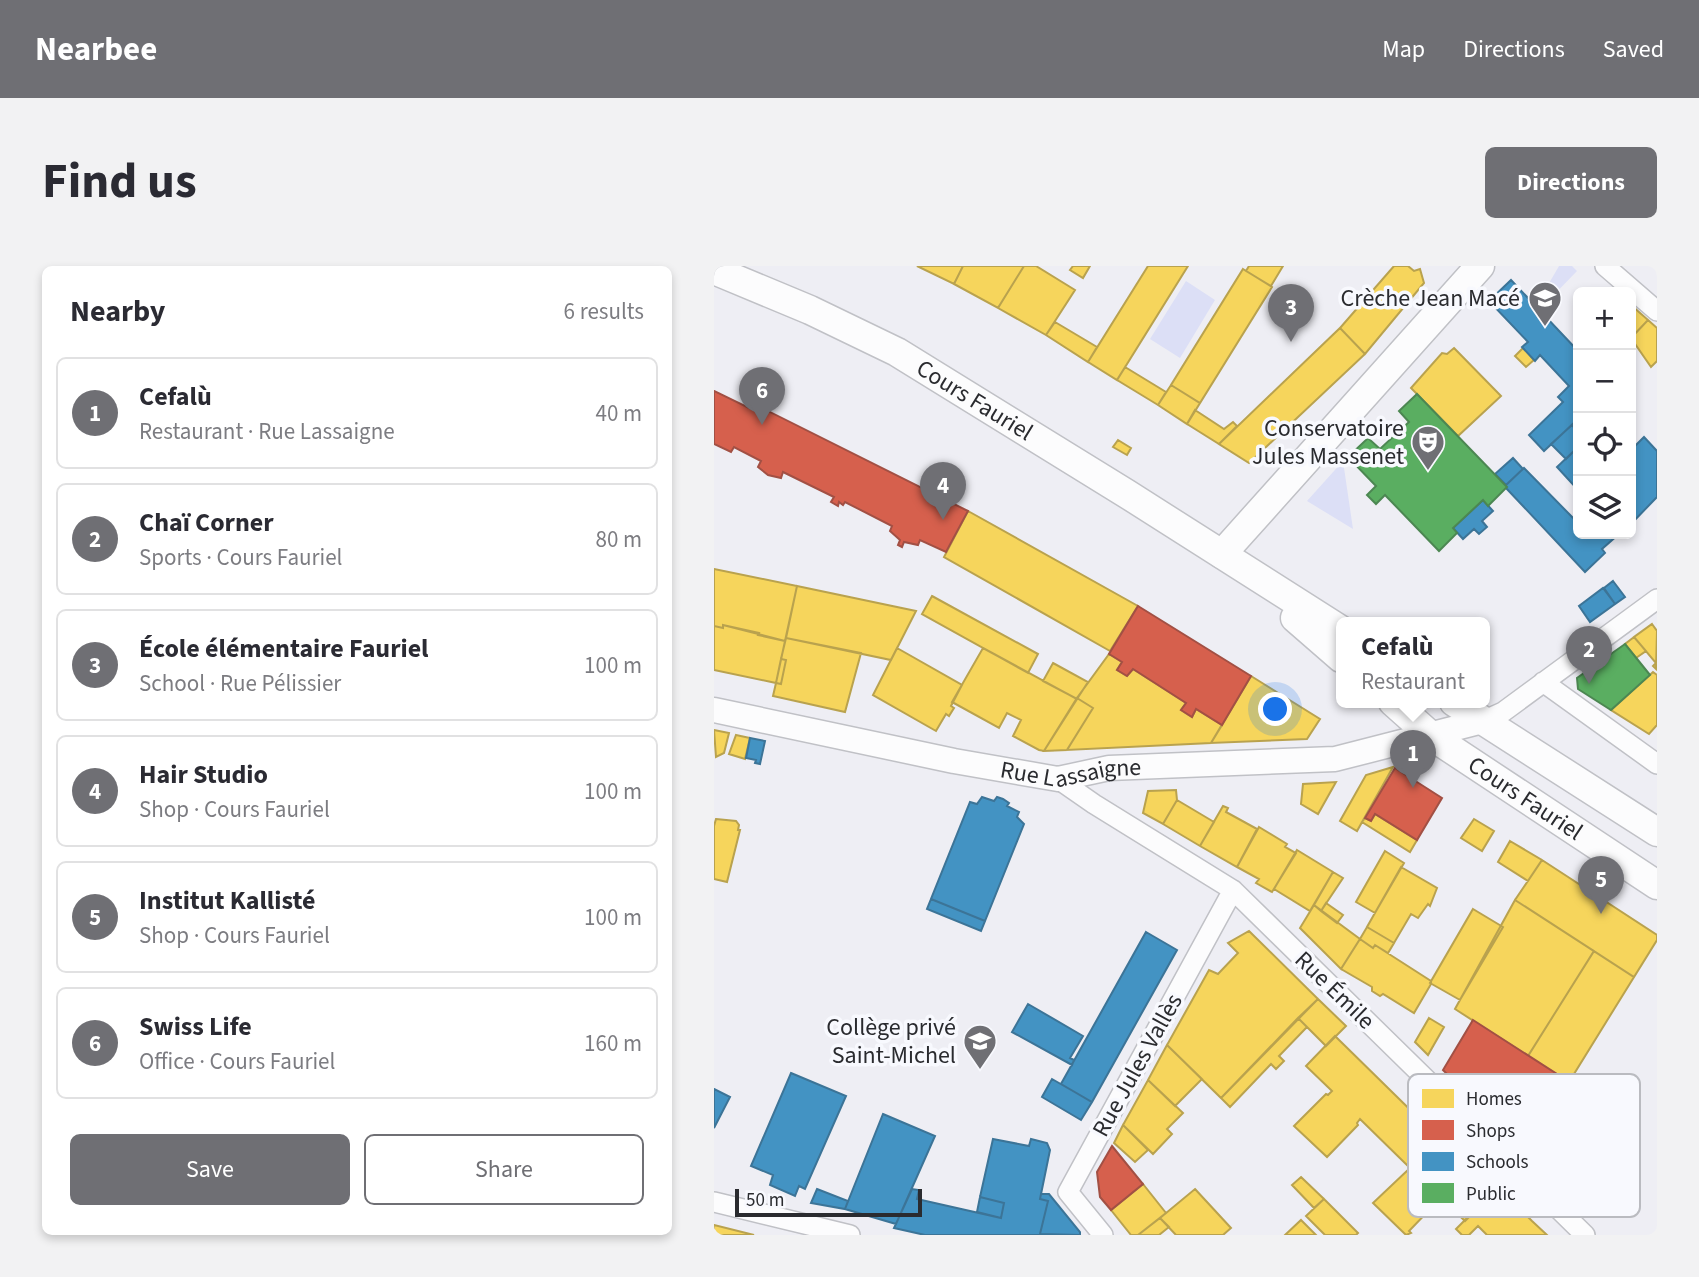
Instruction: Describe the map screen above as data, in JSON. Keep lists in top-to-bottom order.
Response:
{
  "streets": {
    "main road": ["Cours Fauriel"],
    "street": ["Rue Lassaigne", "Rue Émile", "Rue Jules Vallès"]
  },
  "crossings": [
    ["Cours Fauriel", "Rue Lassaigne"],
    ["Rue Lassaigne", "Rue Émile"],
    ["Rue Émile", "Rue Jules Vallès"]
  ],
  "places": {
    "school or university": ["Crèche Jean Macé", "Collège privé Saint-Michel"],
    "theatre": ["Conservatoire Jules Massenet"]
  },
  "legend": [
    "Homes",
    "Shops",
    "Schools",
    "Public"
  ],
  "scale_bar": "50 m",
  "page": {
    "header": "Nearbee",
    "nav": ["Map", "Directions", "Saved"],
    "title": "Find us",
    "buttons": [
      "Directions",
      ["Save", "Share"]
    ],
    "heading": ["Nearby", "6 results"],
    "pins": [
      "3",
      "6",
      "4",
      "2",
      "1",
      "5"
    ],
    "map_buttons": ["+", "−"],
    "list": [
      {
        "mark": "1",
        "name": "Cefalù",
        "note": "Restaurant · Rue Lassaigne",
        "value": "40 m"
      },
      {
        "mark": "2",
        "name": "Chaï Corner",
        "note": "Sports · Cours Fauriel",
        "value": "80 m"
      },
      {
        "mark": "3",
        "name": "École élémentaire Fauriel",
        "note": "School · Rue Pélissier",
        "value": "100 m"
      },
      {
        "mark": "4",
        "name": "Hair Studio",
        "note": "Shop · Cours Fauriel",
        "value": "100 m"
      },
      {
        "mark": "5",
        "name": "Institut Kallisté",
        "note": "Shop · Cours Fauriel",
        "value": "100 m"
      },
      {
        "mark": "6",
        "name": "Swiss Life",
        "note": "Office · Cours Fauriel",
        "value": "160 m"
      }
    ],
    "popup": ["Cefalù", "Restaurant"],
    "scale": "50 m"
  }
}
